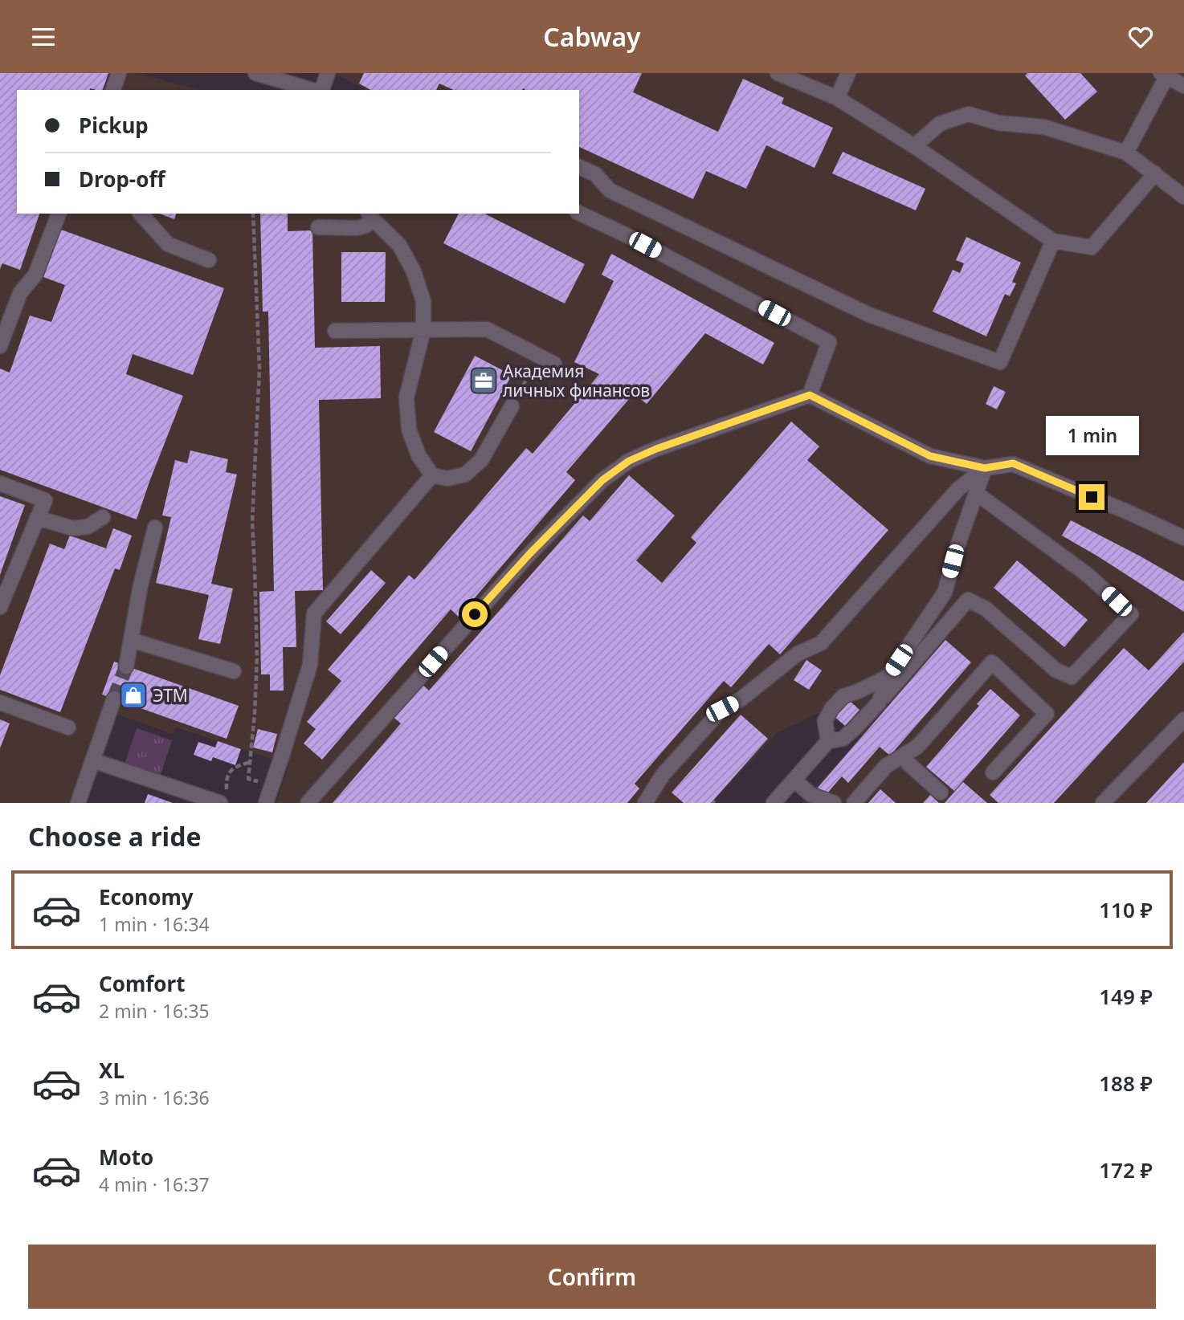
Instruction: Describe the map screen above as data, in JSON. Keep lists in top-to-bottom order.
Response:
{
  "places": {
    "office": ["Академия личных финансов"],
    "shop": ["ЭТМ"]
  },
  "page": {
    "header": "Cabway",
    "banner": ["Pickup", "Drop-off"],
    "bubble": "1 min",
    "heading": "Choose a ride",
    "list": [
      {
        "name": "Economy",
        "note": "1 min · 16:34",
        "value": "110 ₽"
      },
      {
        "name": "Comfort",
        "note": "2 min · 16:35",
        "value": "149 ₽"
      },
      {
        "name": "XL",
        "note": "3 min · 16:36",
        "value": "188 ₽"
      },
      {
        "name": "Moto",
        "note": "4 min · 16:37",
        "value": "172 ₽"
      }
    ],
    "buttons": "Confirm"
  }
}
